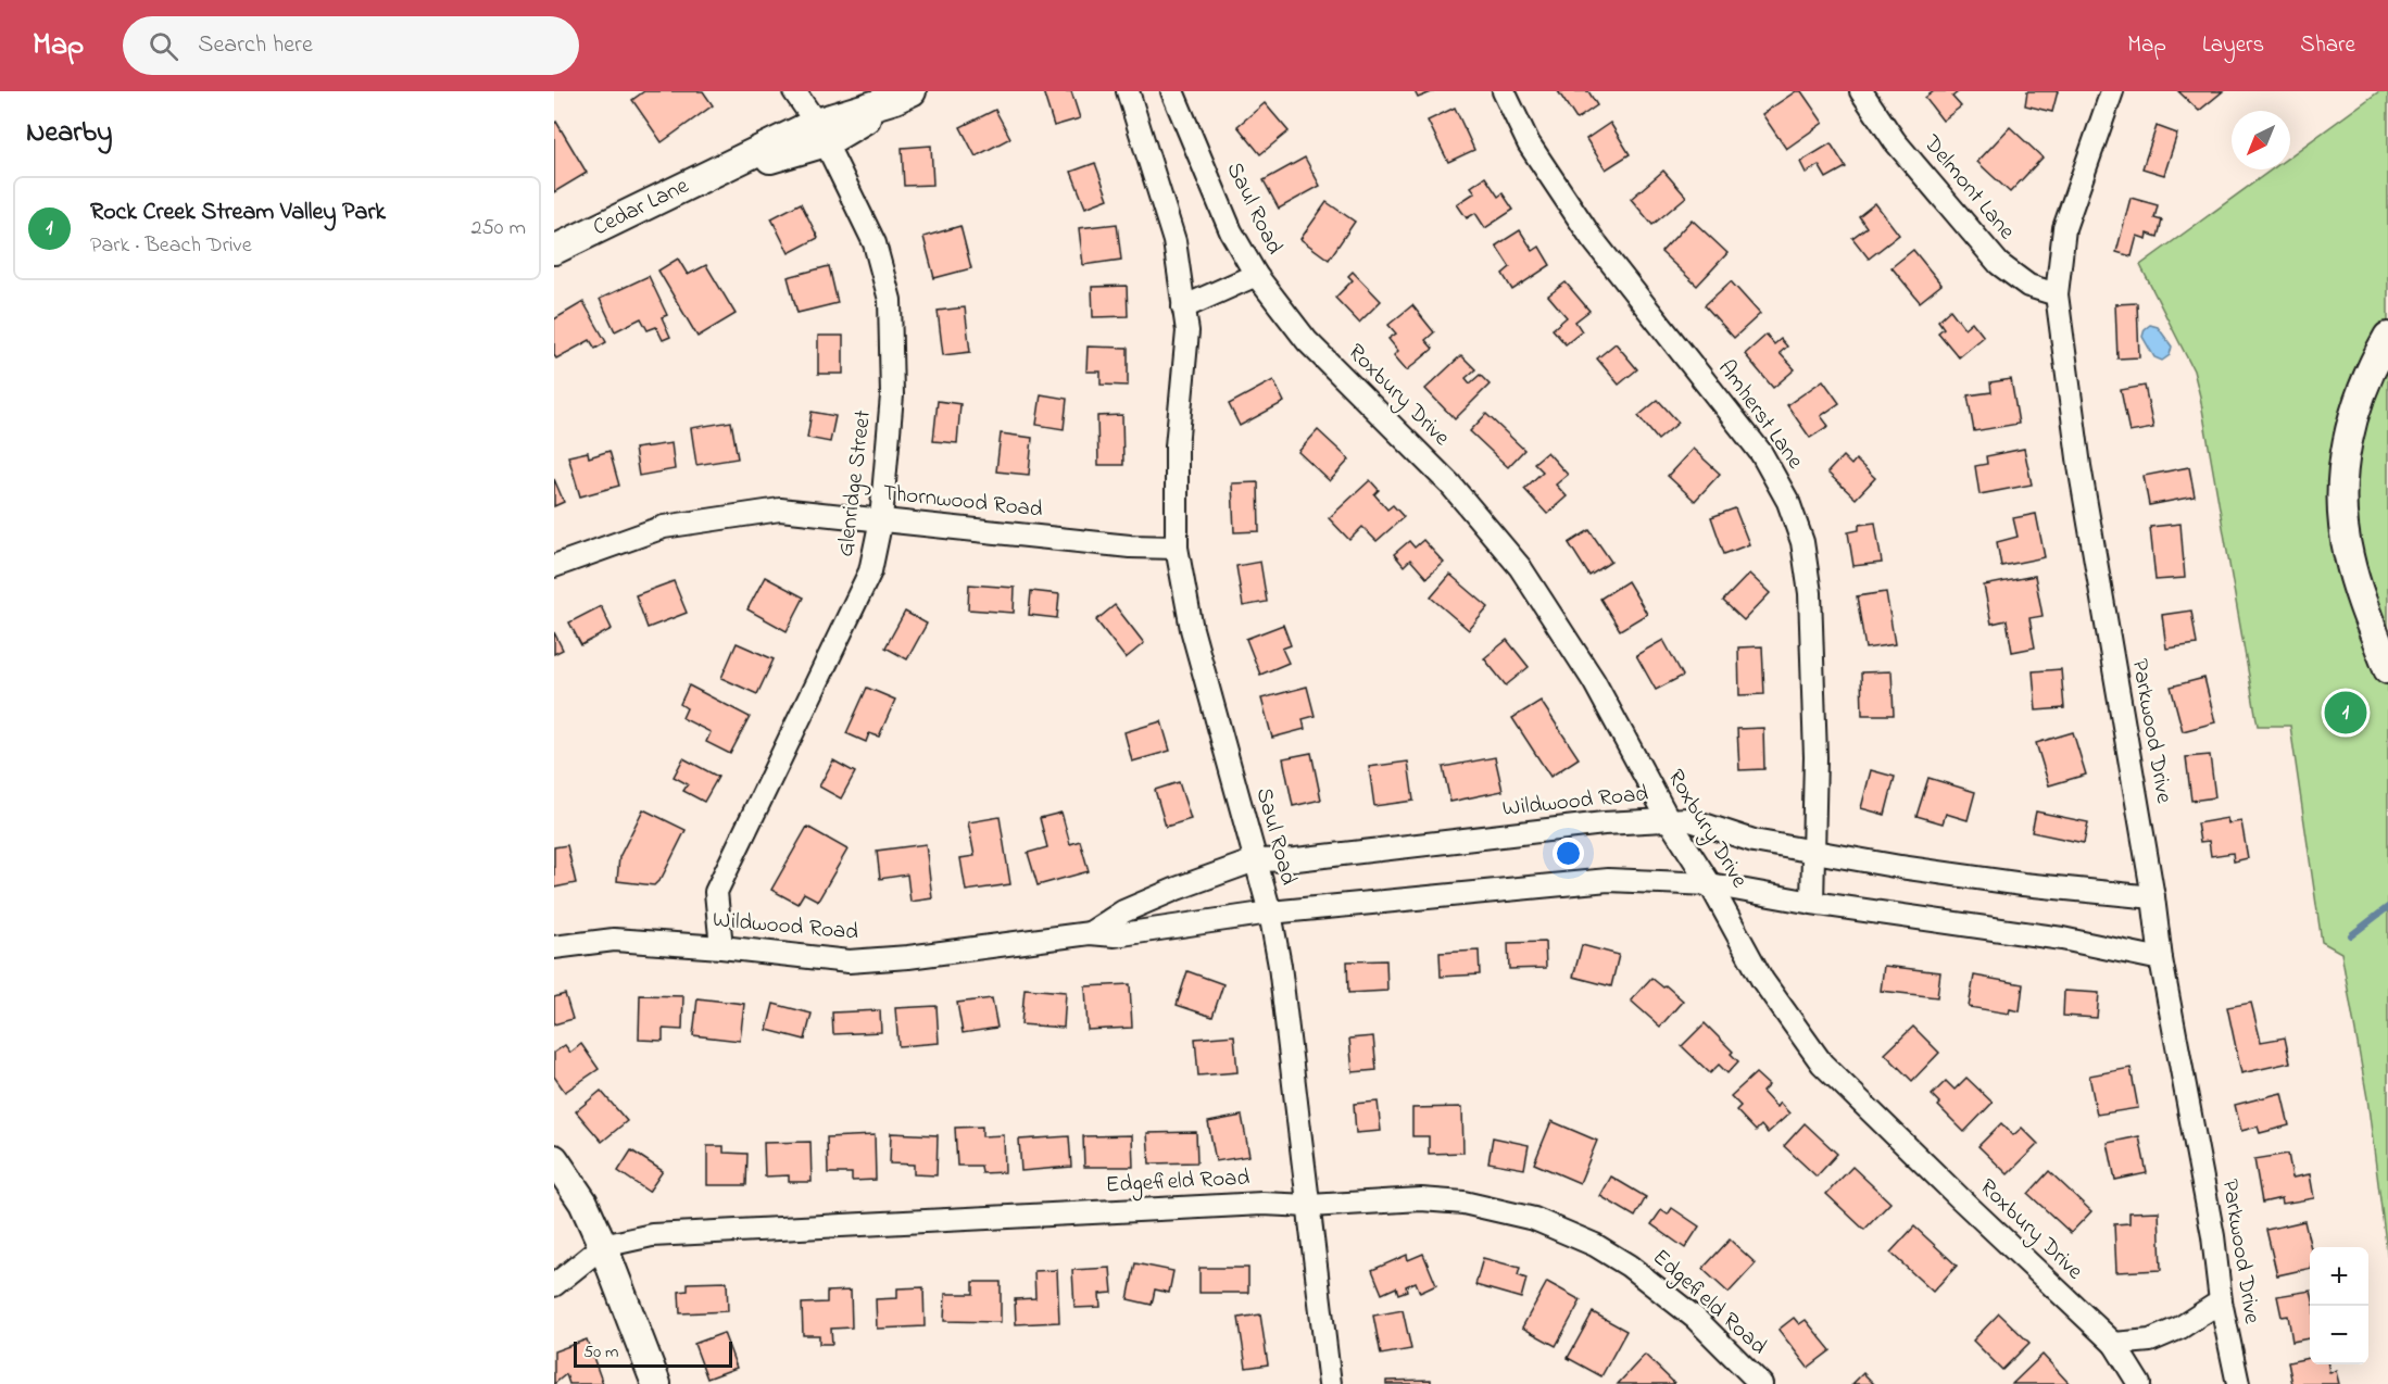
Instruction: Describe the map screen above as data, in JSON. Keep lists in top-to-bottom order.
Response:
{
  "streets": {
    "street": [
      "Delmont Lane",
      "Cedar Lane",
      "Saul Road",
      "Roxbury Drive",
      "Amherst Lane",
      "Glenridge Street",
      "Thornwood Road",
      "Parkwood Drive",
      "Wildwood Road",
      "Edgefield Road"
    ]
  },
  "crossings": [
    ["Delmont Lane", "Parkwood Drive"],
    ["Cedar Lane", "Glenridge Street"],
    ["Saul Road", "Roxbury Drive"],
    ["Saul Road", "Thornwood Road"],
    ["Saul Road", "Wildwood Road"],
    ["Saul Road", "Edgefield Road"],
    ["Roxbury Drive", "Wildwood Road"],
    ["Amherst Lane", "Wildwood Road"],
    ["Glenridge Street", "Thornwood Road"],
    ["Glenridge Street", "Wildwood Road"],
    ["Parkwood Drive", "Wildwood Road"]
  ],
  "scale_bar": "50 m",
  "north": "bottom left",
  "page": {
    "header": "Map",
    "search": "Search here",
    "nav": ["Map", "Layers", "Share"],
    "heading": "Nearby",
    "list": [
      {
        "mark": "1",
        "name": "Rock Creek Stream Valley Park",
        "note": "Park · Beach Drive",
        "value": "250 m"
      }
    ],
    "pins": "1",
    "map_buttons": ["+", "−"],
    "scale": "50 m"
  }
}
